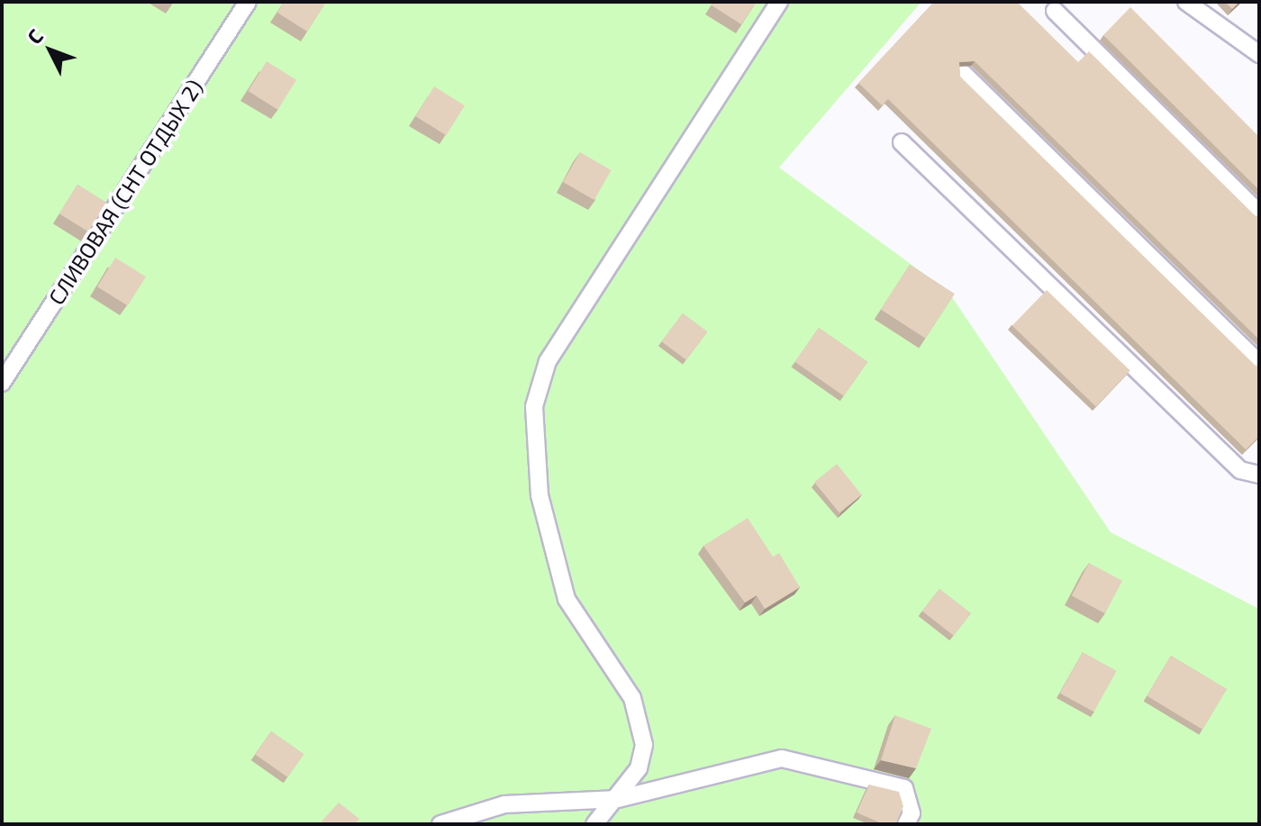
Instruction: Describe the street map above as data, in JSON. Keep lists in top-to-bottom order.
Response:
{
  "streets": {
    "lane": ["СЛИВОВАЯ (СНТ ОТДЫХ 2)"]
  },
  "north": "top left"
}
